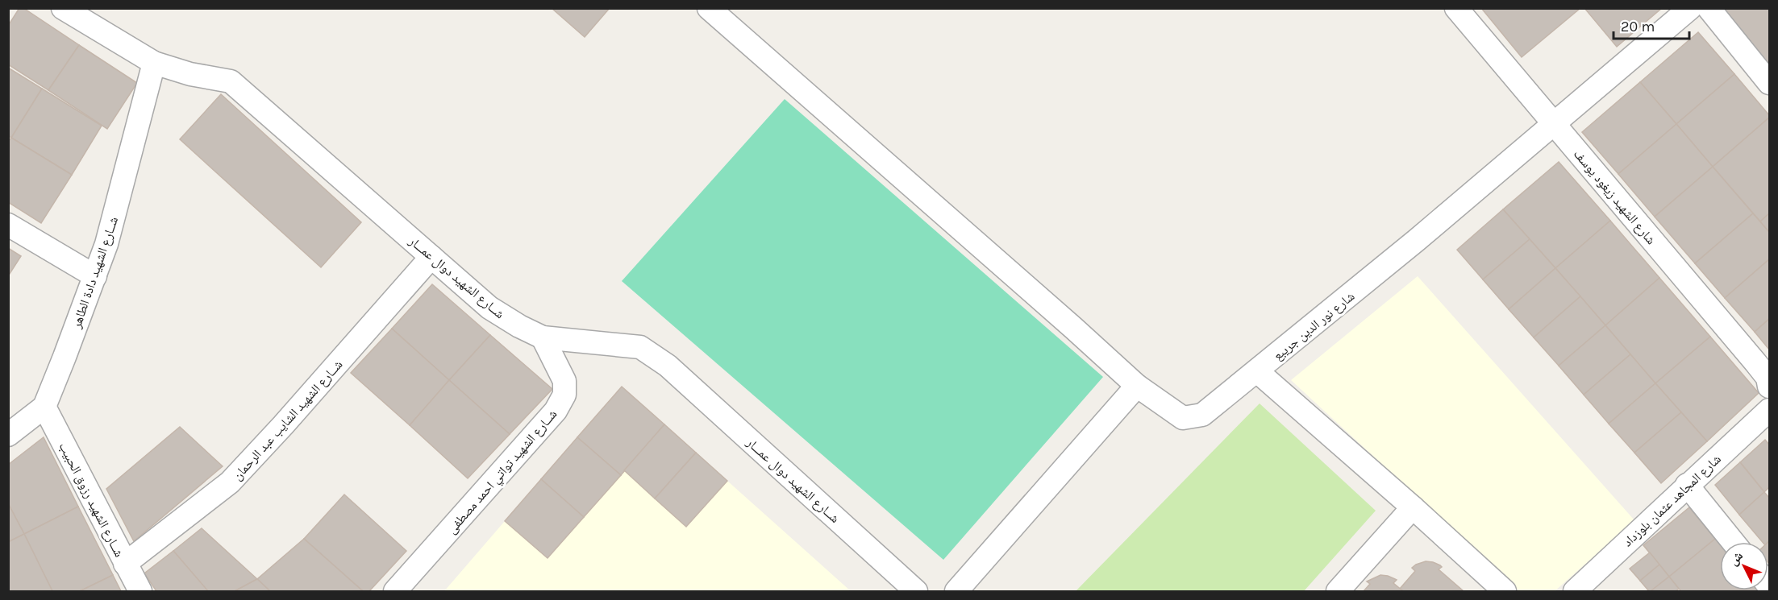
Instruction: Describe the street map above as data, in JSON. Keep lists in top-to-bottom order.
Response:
{
  "streets": {
    "street": [
      "شارع الشهيد زيغود يوسف",
      "شــارع الشهيد دادة الطاهر",
      "شــارع الشهيد دوال عمـــار",
      "شارع نور الدين جريبع",
      "شــارع الشهيد الشايب عبد الرحمان",
      "شــارع الشهيد تواتي احمد مصطفى",
      "شــارع الشهيد رزوق الحبيب",
      "شارع المجاهد عثمان بلوزداد"
    ]
  },
  "crossings": [
    ["شارع الشهيد زيغود يوسف", "شارع نور الدين جريبع"],
    ["شــارع الشهيد دادة الطاهر", "شــارع الشهيد دوال عمـــار"],
    ["شــارع الشهيد دادة الطاهر", "شــارع الشهيد رزوق الحبيب"],
    ["شــارع الشهيد دوال عمـــار", "شــارع الشهيد الشايب عبد الرحمان"],
    ["شــارع الشهيد دوال عمـــار", "شــارع الشهيد تواتي احمد مصطفى"],
    ["شــارع الشهيد الشايب عبد الرحمان", "شــارع الشهيد رزوق الحبيب"]
  ],
  "scale_bar": "20 m",
  "north": "top left"
}
